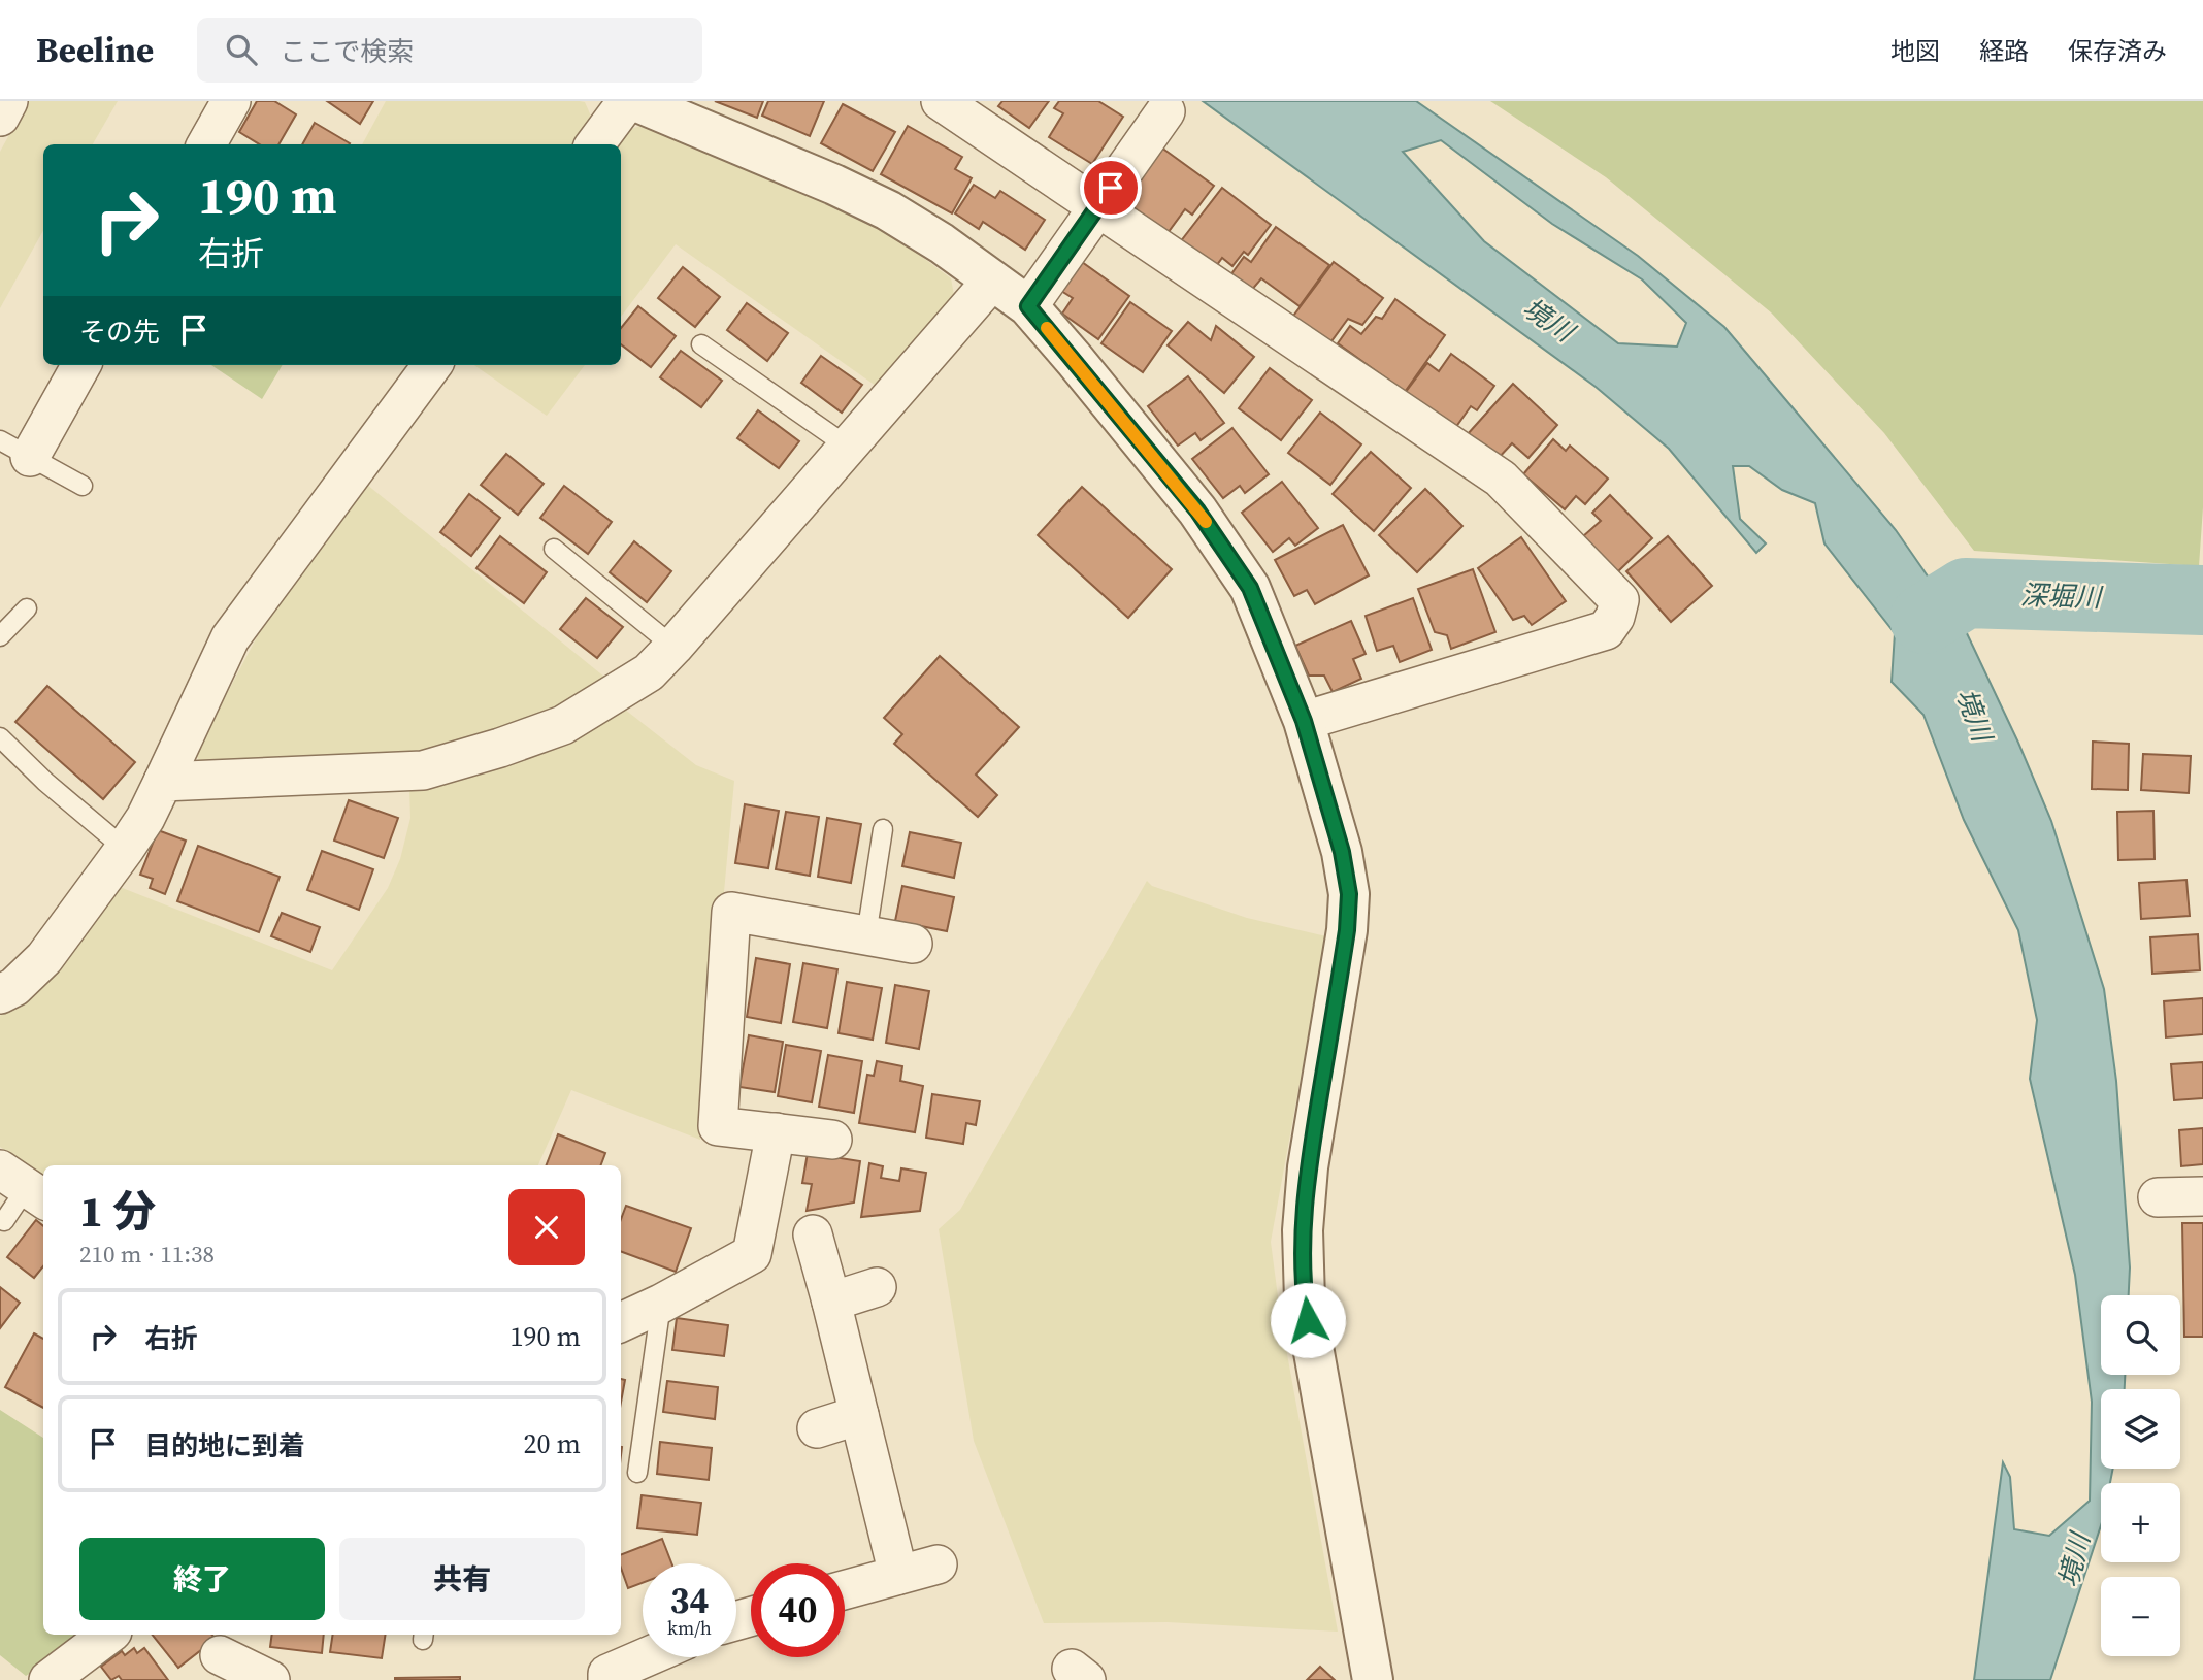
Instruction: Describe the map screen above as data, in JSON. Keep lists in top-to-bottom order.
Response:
{
  "water": ["境川", "深堀川"],
  "page": {
    "header": "Beeline",
    "search": "ここで検索",
    "nav": ["地図", "経路", "保存済み"],
    "turn": ["190 m", "右折"],
    "then": "その先",
    "heading": ["1 分", "210 m · 11:38"],
    "list": [
      {
        "name": "右折",
        "value": "190 m"
      },
      {
        "name": "目的地に到着",
        "value": "20 m"
      }
    ],
    "map_buttons": ["+", "−"],
    "buttons": ["終了", "共有"],
    "speed": "34 km/h",
    "limit": "40"
  }
}
